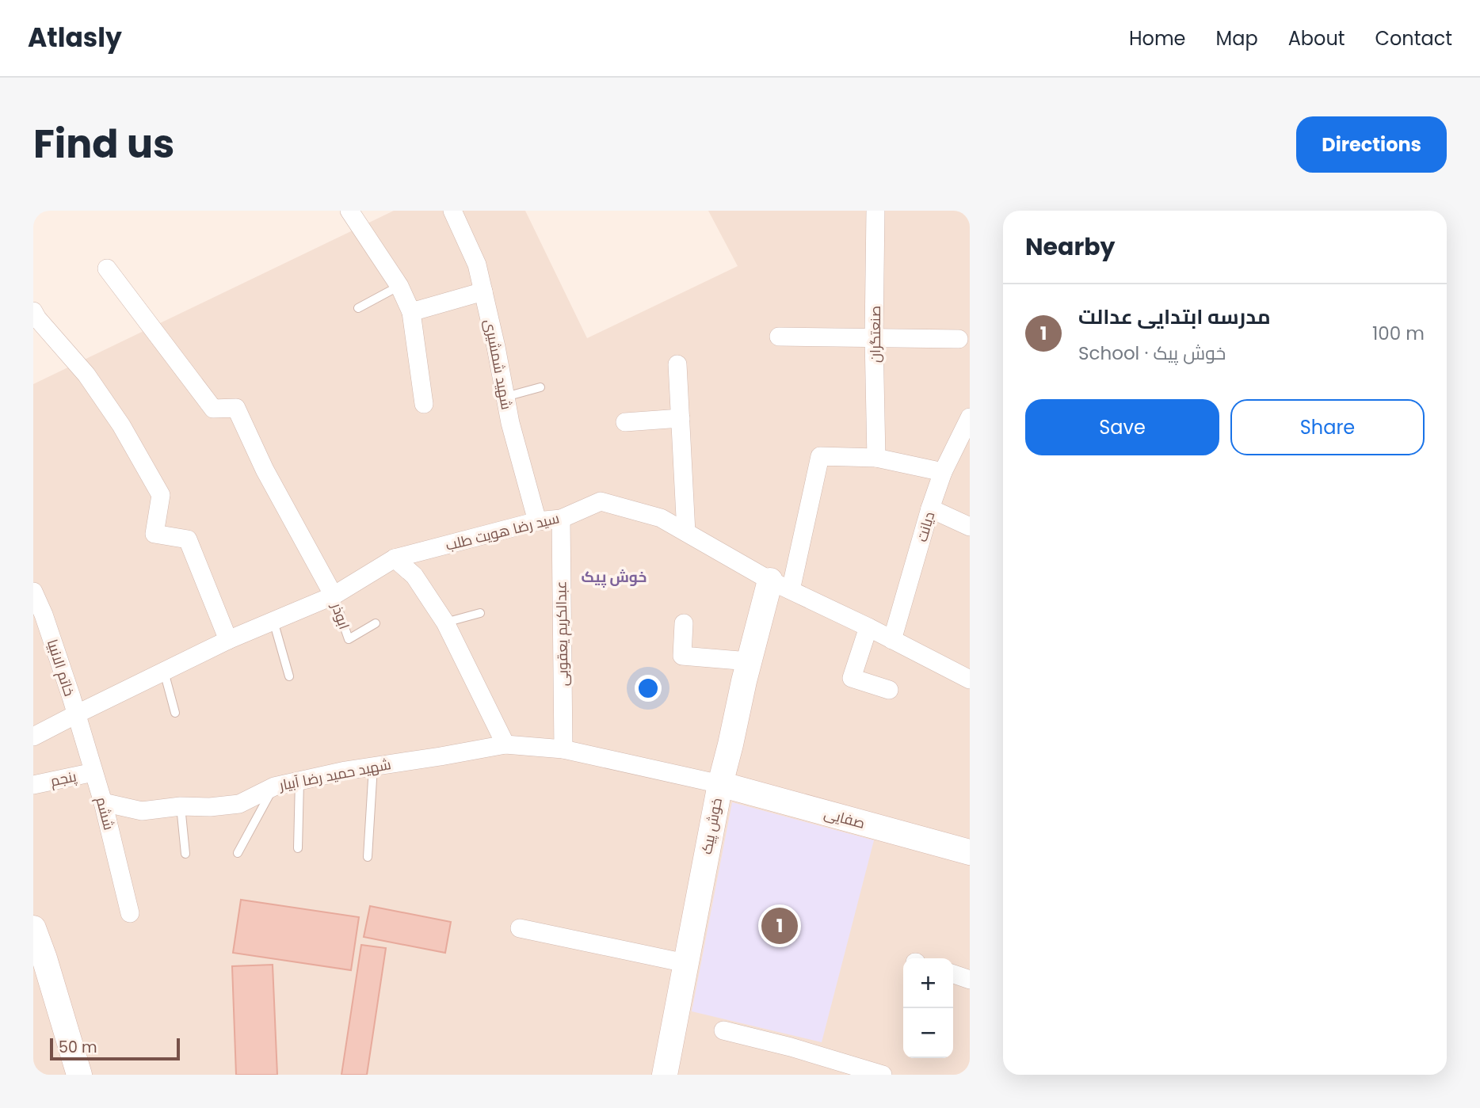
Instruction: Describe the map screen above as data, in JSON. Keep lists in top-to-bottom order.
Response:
{
  "streets": {
    "street": [
      "صنعتگران",
      "شهید شمشیری",
      "دیانت",
      "سید رضا هویت طلب",
      "عبدالکریم یعقوبی",
      "خاتم الانبیا",
      "شهید حمید رضا آبیار",
      "پنجم",
      "ششم",
      "صفایی",
      "خوش پیک"
    ],
    "lane": ["ابوذر"]
  },
  "crossings": [
    ["شهید شمشیری", "سید رضا هویت طلب"],
    ["دیانت", "سید رضا هویت طلب"],
    ["سید رضا هویت طلب", "ابوذر"],
    ["سید رضا هویت طلب", "عبدالکریم یعقوبی"],
    ["سید رضا هویت طلب", "خاتم الانبیا"],
    ["سید رضا هویت طلب", "ششم"],
    ["سید رضا هویت طلب", "خوش پیک"],
    ["عبدالکریم یعقوبی", "شهید حمید رضا آبیار"],
    ["خاتم الانبیا", "ششم"],
    ["شهید حمید رضا آبیار", "ششم"],
    ["شهید حمید رضا آبیار", "صفایی"],
    ["شهید حمید رضا آبیار", "خوش پیک"],
    ["پنجم", "ششم"],
    ["صفایی", "خوش پیک"]
  ],
  "districts": ["خوش پیک"],
  "scale_bar": "50 m",
  "page": {
    "header": "Atlasly",
    "nav": [
      "Home",
      "Map",
      "About",
      "Contact"
    ],
    "title": "Find us",
    "buttons": [
      "Directions",
      ["Save", "Share"]
    ],
    "heading": "Nearby",
    "list": [
      {
        "mark": "1",
        "name": "مدرسه ابتدایی عدالت",
        "note": "School · خوش پیک",
        "value": "100 m"
      }
    ],
    "pins": "1",
    "map_buttons": ["+", "−"],
    "scale": "50 m"
  }
}
